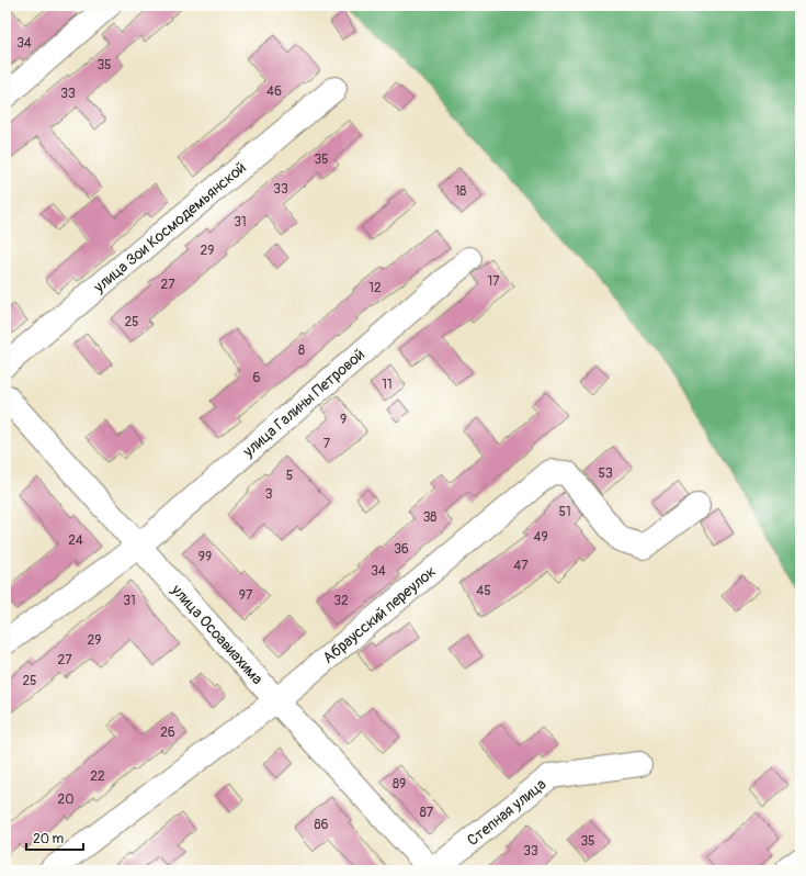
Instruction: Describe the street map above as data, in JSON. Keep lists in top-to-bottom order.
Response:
{
  "streets": {
    "street": [
      "улица Зои Космодемьянской",
      "улица Галины Петровой",
      "Абраусский переулок",
      "улица Осоавиахима",
      "Степная улица"
    ]
  },
  "crossings": [
    ["улица Галины Петровой", "улица Осоавиахима"],
    ["Абраусский переулок", "улица Осоавиахима"],
    ["улица Осоавиахима", "Степная улица"]
  ],
  "house_numbers": [
    "34",
    "35",
    "46",
    "33",
    "35",
    "33",
    "18",
    "31",
    "29",
    "17",
    "27",
    "12",
    "25",
    "8",
    "6",
    "11",
    "9",
    "7",
    "53",
    "5",
    "3",
    "51",
    "38",
    "49",
    "24",
    "36",
    "99",
    "47",
    "34",
    "45",
    "97",
    "31",
    "32",
    "29",
    "27",
    "25",
    "26",
    "22",
    "89",
    "20",
    "87",
    "86",
    "35",
    "33"
  ],
  "scale_bar": "20 m"
}
